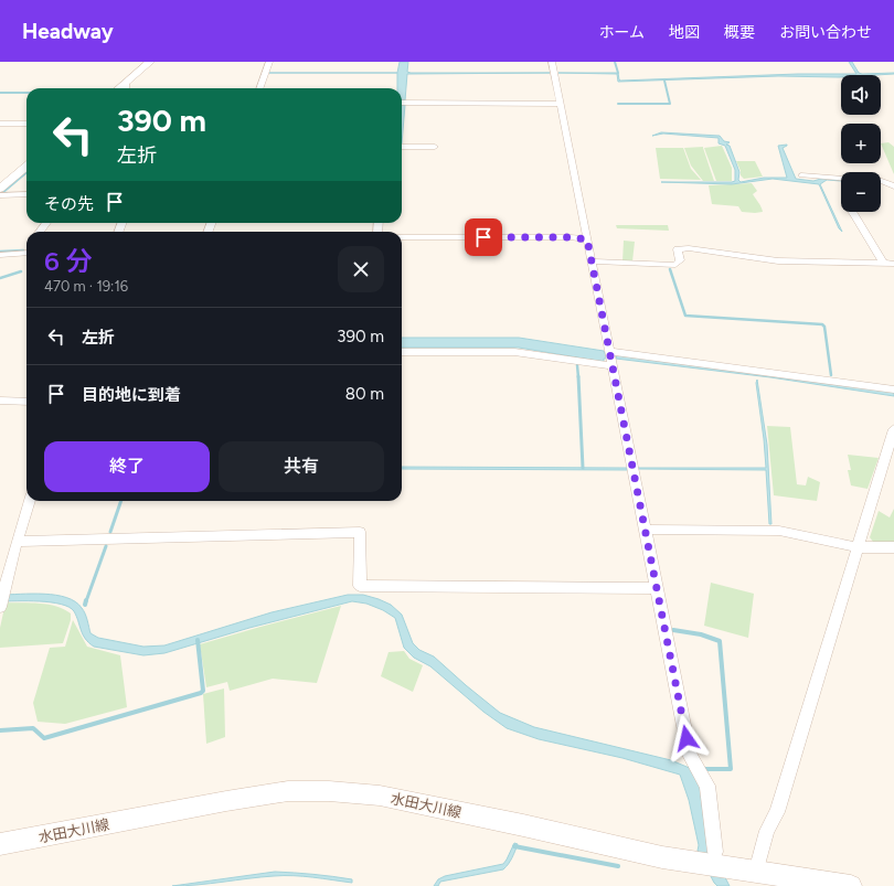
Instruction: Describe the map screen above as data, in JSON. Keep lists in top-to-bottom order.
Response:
{
  "streets": {
    "main road": ["水田大川線"]
  },
  "page": {
    "header": "Headway",
    "nav": [
      "ホーム",
      "地図",
      "概要",
      "お問い合わせ"
    ],
    "map_buttons": ["+", "−"],
    "turn": ["390 m", "左折"],
    "then": "その先",
    "heading": ["6 分", "470 m · 19:16"],
    "list": [
      {
        "name": "左折",
        "value": "390 m"
      },
      {
        "name": "目的地に到着",
        "value": "80 m"
      }
    ],
    "buttons": ["終了", "共有"]
  }
}
